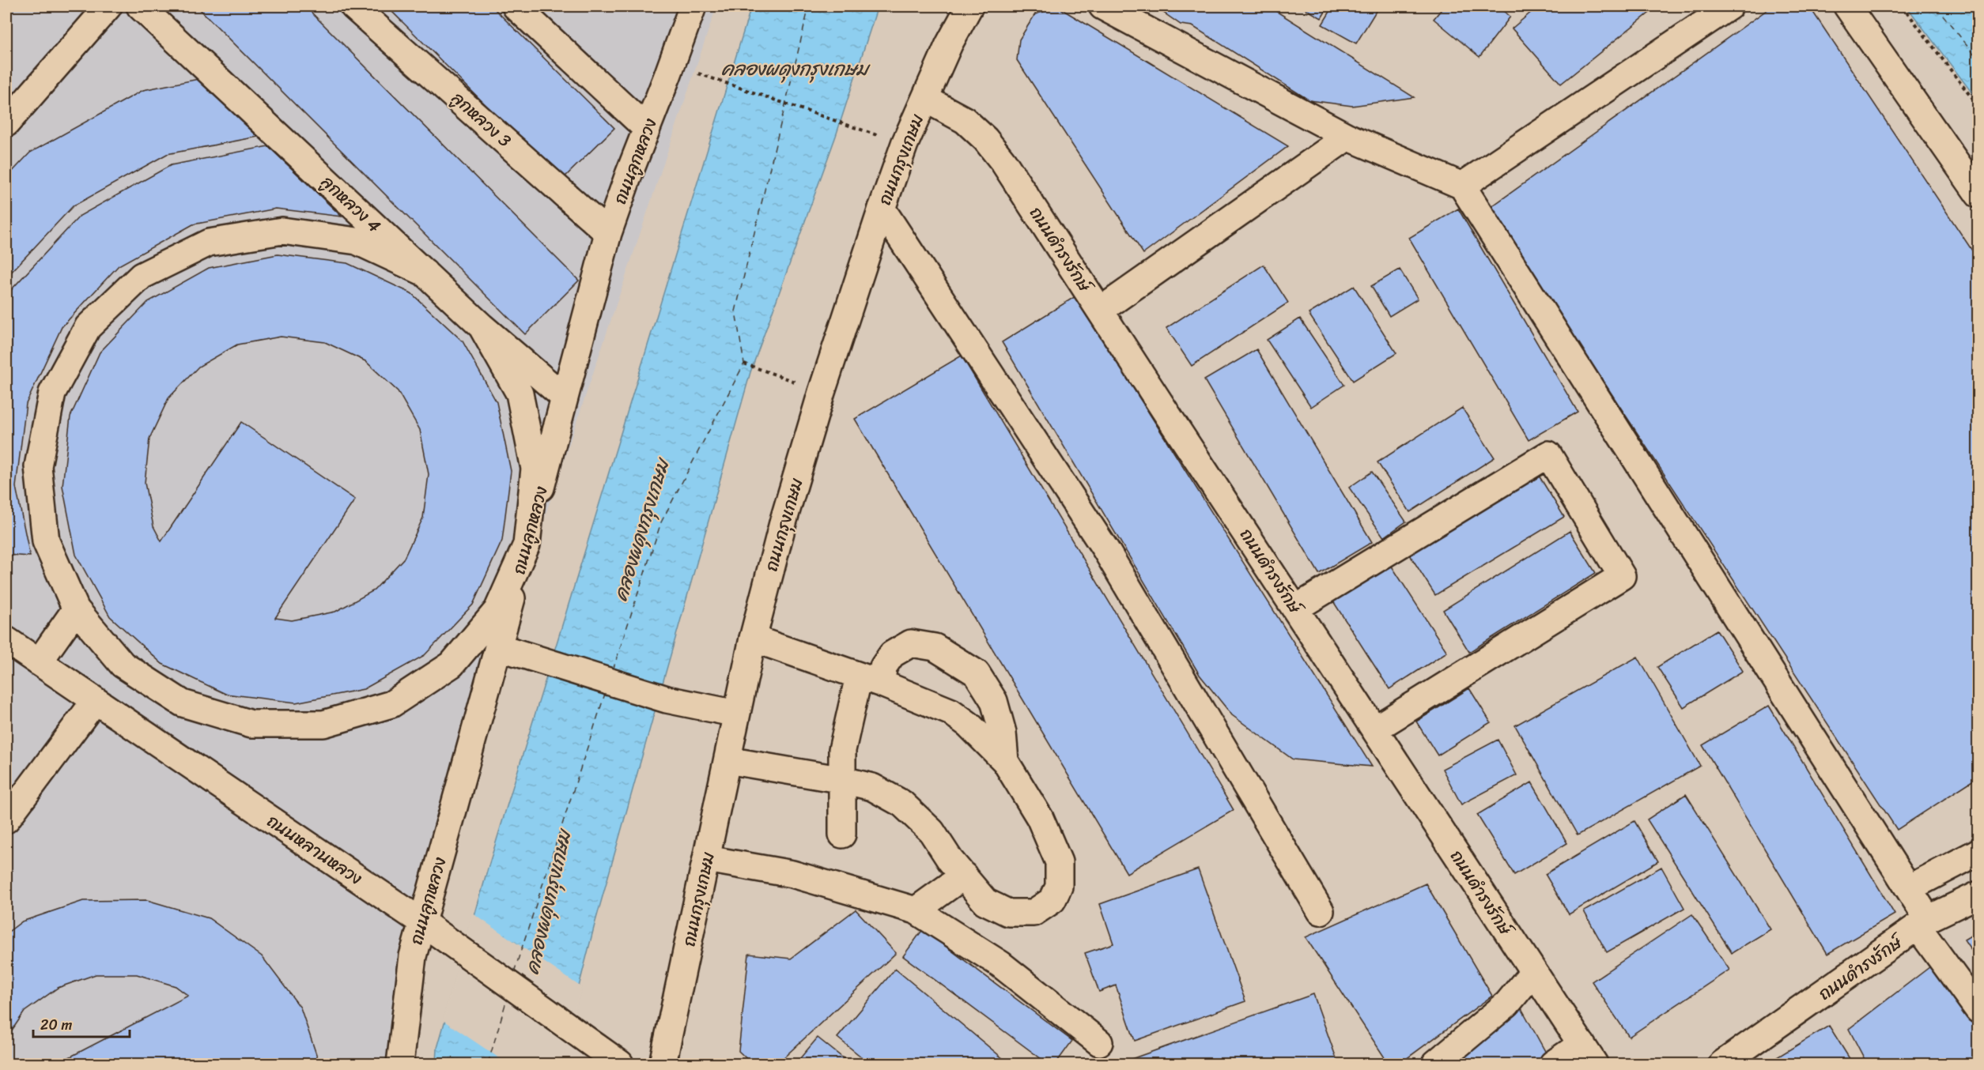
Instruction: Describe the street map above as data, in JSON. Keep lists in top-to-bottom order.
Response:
{
  "streets": {
    "street": [
      "ลูกหลวง 3",
      "ถนนกรุงเกษม",
      "ถนนลูกหลวง",
      "ลูกหลวง 4",
      "ถนนดำรงรักษ์",
      "ถนนหลานหลวง"
    ]
  },
  "crossings": [
    ["ลูกหลวง 3", "ถนนลูกหลวง"],
    ["ถนนกรุงเกษม", "ถนนดำรงรักษ์"],
    ["ถนนลูกหลวง", "ลูกหลวง 4"],
    ["ถนนลูกหลวง", "ถนนหลานหลวง"]
  ],
  "water": ["คลองผดุงกรุงเกษม"],
  "scale_bar": "20 m"
}
